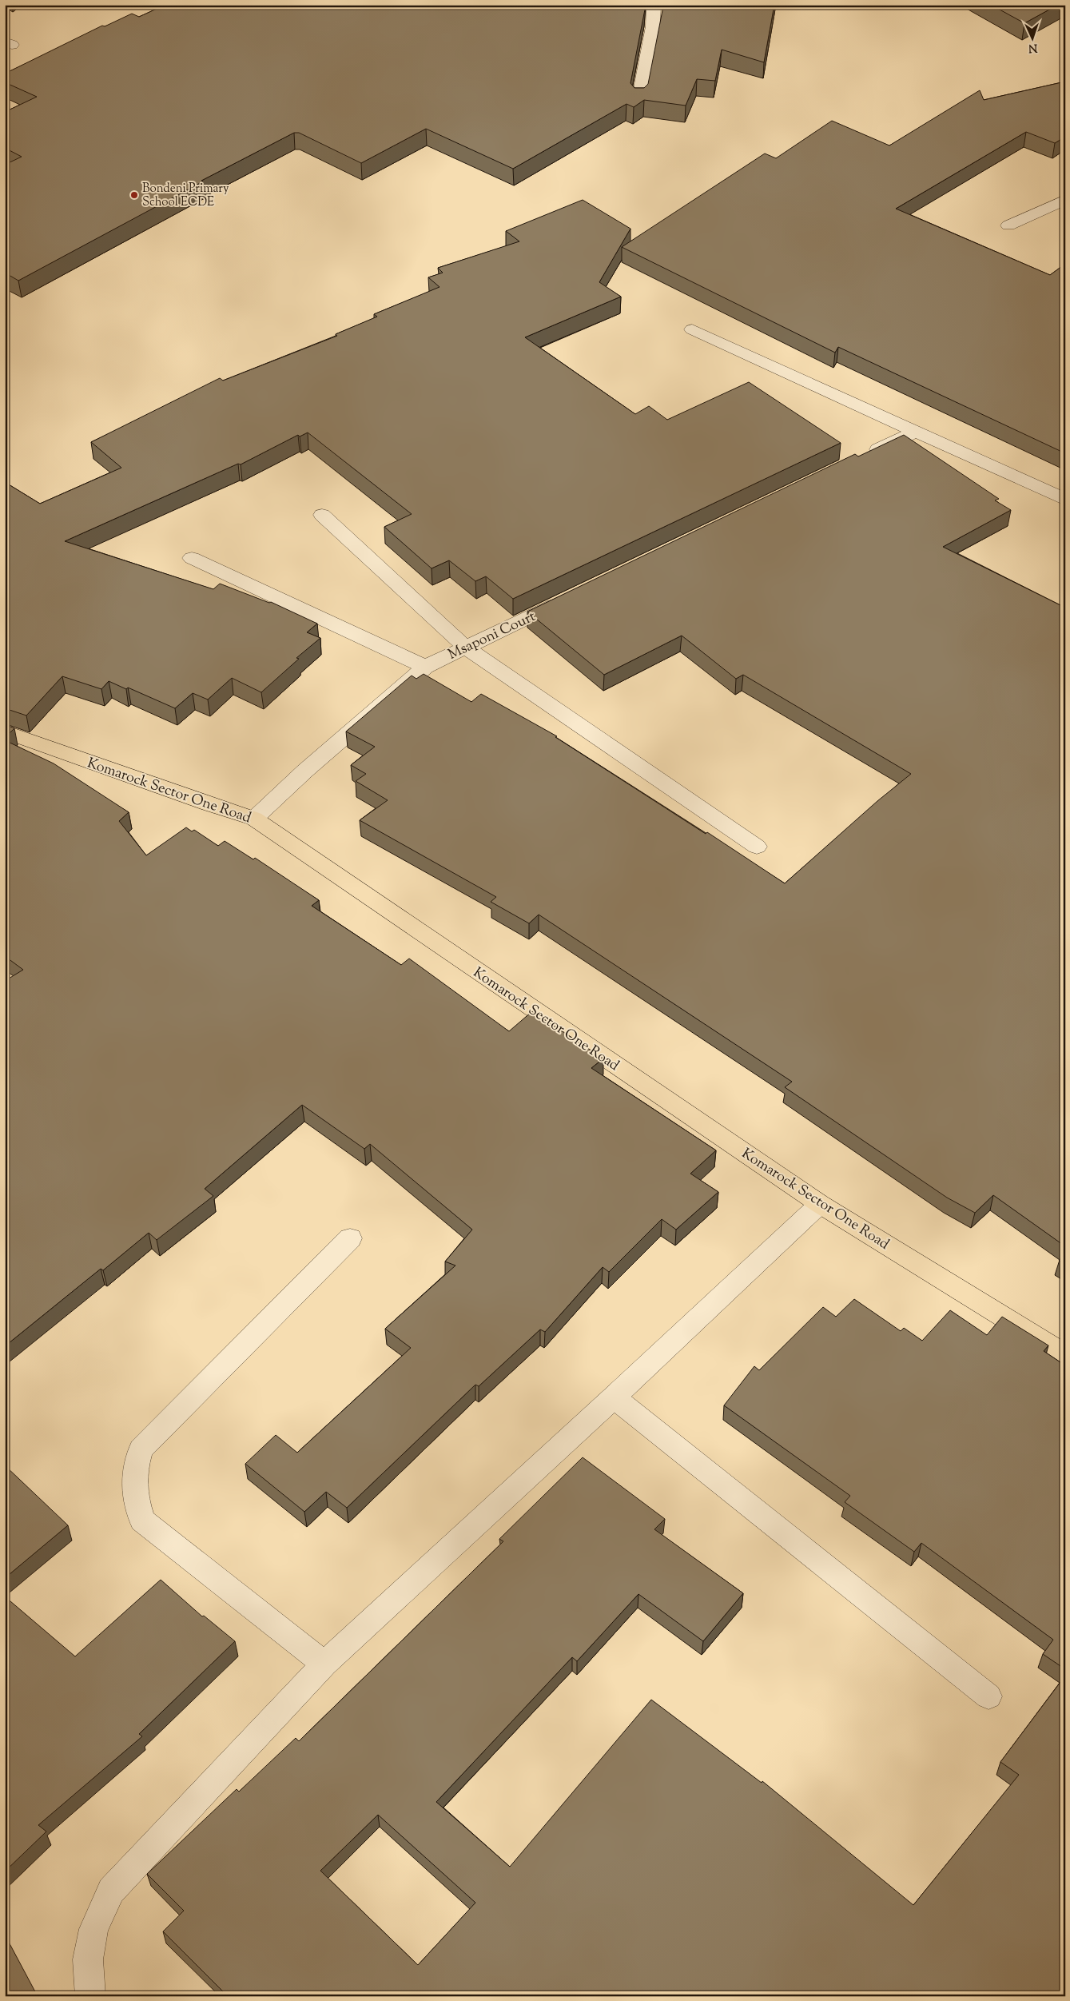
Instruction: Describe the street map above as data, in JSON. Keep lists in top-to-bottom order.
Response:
{
  "streets": {
    "main road": ["Komarock Sector One Road"],
    "street": ["Msaponi Court"]
  },
  "crossings": [
    ["Msaponi Court", "Komarock Sector One Road"]
  ],
  "places": ["Bondeni Primary School ECDE"],
  "north": "bottom"
}
